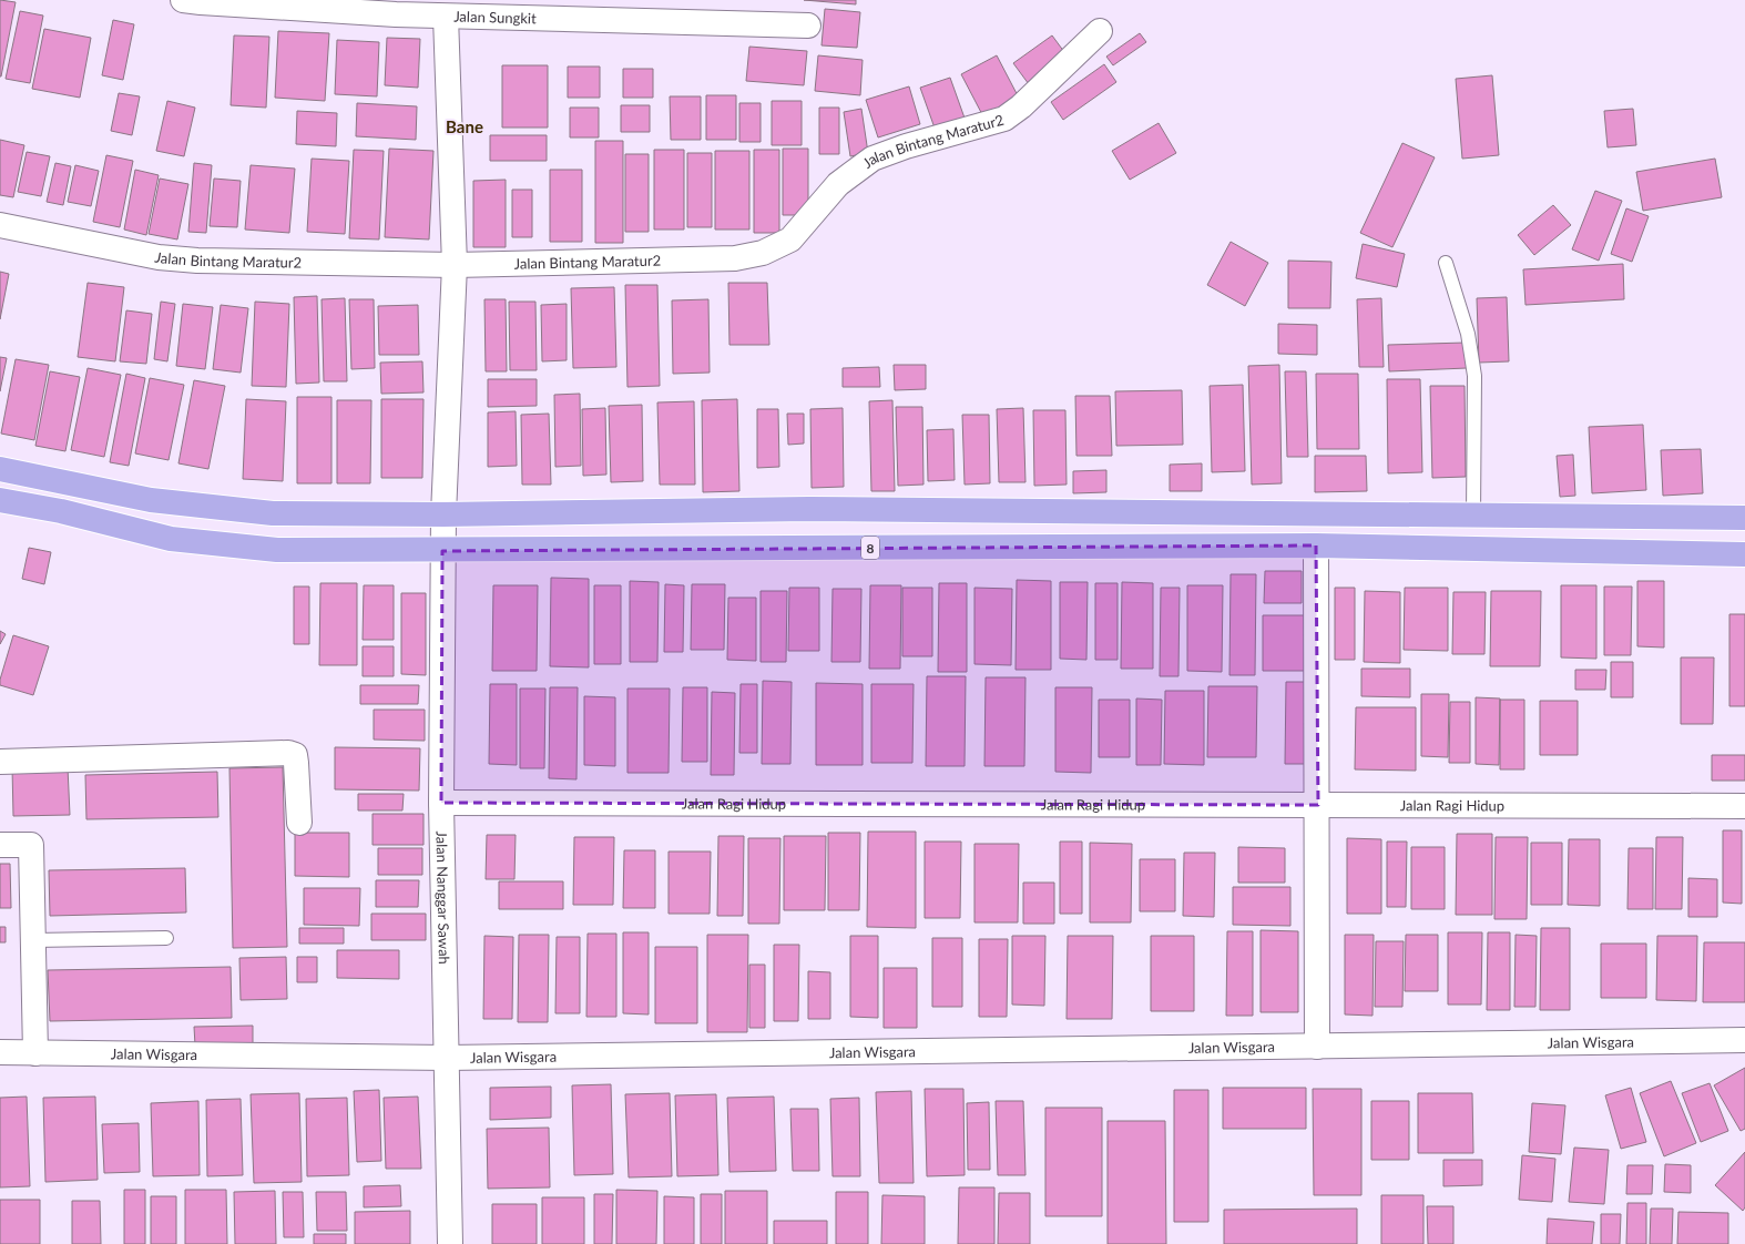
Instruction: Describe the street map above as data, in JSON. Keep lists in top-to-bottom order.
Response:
{
  "streets": {
    "highway": ["8"],
    "street": [
      "Jalan Sungkit",
      "Jalan Bintang Maratur2",
      "Jalan Ragi Hidup",
      "Jalan Nanggar Sawah",
      "Jalan Wisgara"
    ]
  },
  "crossings": [
    ["Jalan Sungkit", "Jalan Nanggar Sawah"],
    ["Jalan Bintang Maratur2", "Jalan Nanggar Sawah"],
    ["8", "Jalan Nanggar Sawah"],
    ["Jalan Ragi Hidup", "Jalan Nanggar Sawah"],
    ["Jalan Nanggar Sawah", "Jalan Wisgara"]
  ],
  "districts": ["Bane"]
}
